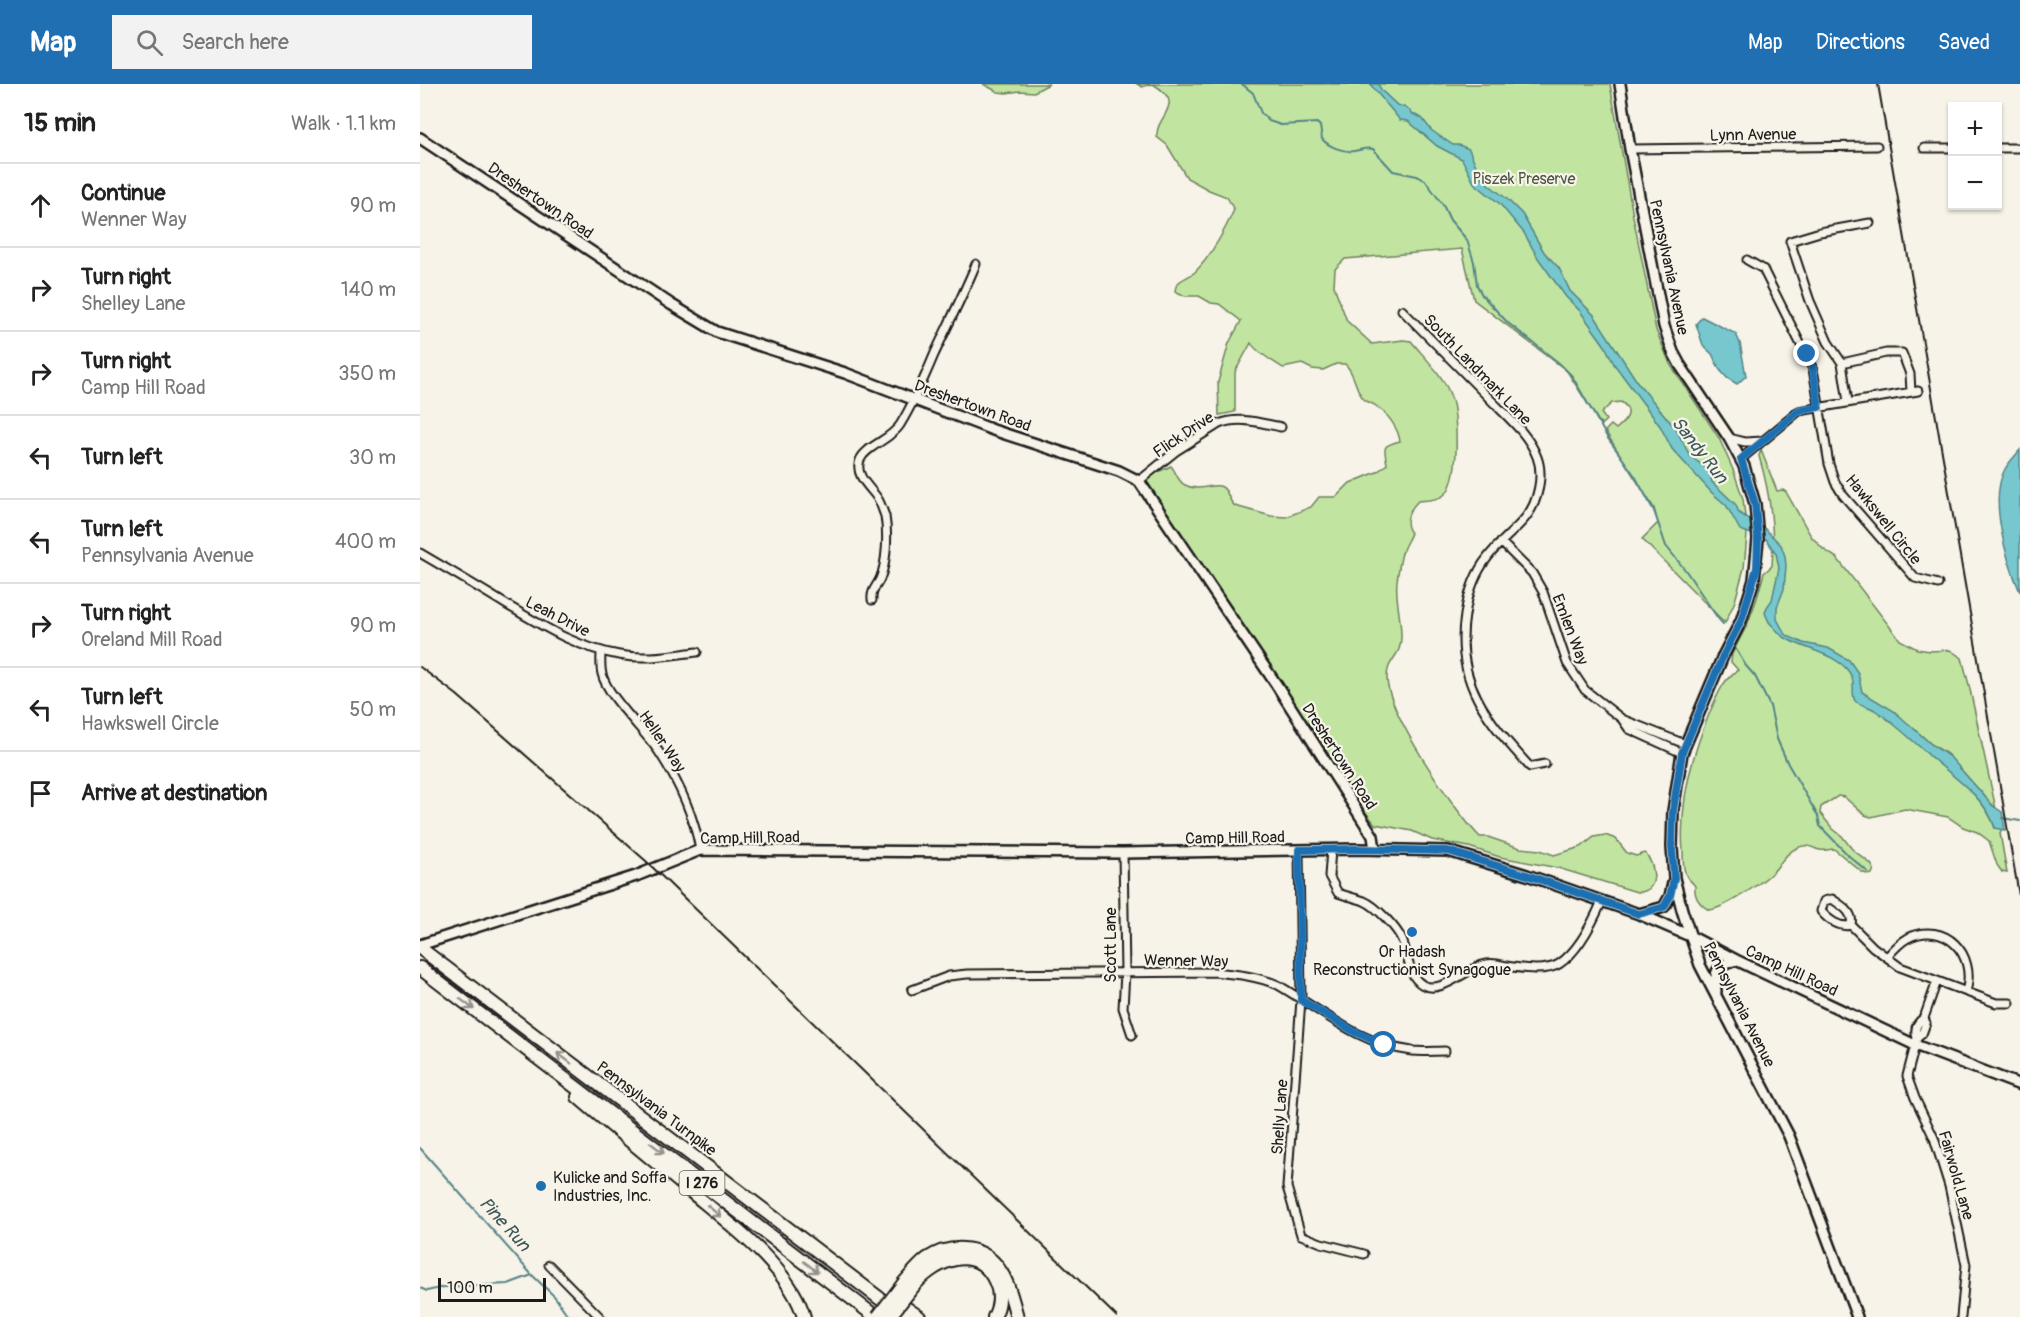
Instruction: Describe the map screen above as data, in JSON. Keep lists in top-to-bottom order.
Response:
{
  "streets": {
    "highway": ["Pennsylvania Turnpike", "I 276"],
    "street": [
      "Lynn Avenue",
      "Dreshertown Road",
      "Pennsylvania Avenue",
      "South Landmark Lane",
      "Flick Drive",
      "Hawkswell Circle",
      "Leah Drive",
      "Emlen Way",
      "Heller Way",
      "Camp Hill Road",
      "Scott Lane",
      "Wenner Way",
      "Shelly Lane",
      "Fairwold Lane"
    ]
  },
  "crossings": [
    ["Lynn Avenue", "Pennsylvania Avenue"],
    ["Dreshertown Road", "Flick Drive"],
    ["Dreshertown Road", "Camp Hill Road"],
    ["Pennsylvania Avenue", "Emlen Way"],
    ["Pennsylvania Avenue", "Camp Hill Road"],
    ["South Landmark Lane", "Emlen Way"],
    ["Leah Drive", "Heller Way"],
    ["Heller Way", "Camp Hill Road"],
    ["Camp Hill Road", "Scott Lane"],
    ["Camp Hill Road", "Pennsylvania Turnpike"],
    ["Camp Hill Road", "Shelly Lane"],
    ["Camp Hill Road", "Fairwold Lane"],
    ["Scott Lane", "Wenner Way"],
    ["Wenner Way", "Shelly Lane"]
  ],
  "water": ["Sandy Run", "Pine Run"],
  "parks": ["Piszek Preserve"],
  "places": ["Or Hadash Reconstructionist Synagogue", "Kulicke and Soffa Industries, Inc."],
  "scale_bar": "100 m",
  "page": {
    "header": "Map",
    "search": "Search here",
    "nav": ["Map", "Directions", "Saved"],
    "heading": ["15 min", "Walk · 1.1 km"],
    "map_buttons": ["+", "−"],
    "list": [
      ["Continue", "Wenner Way", "90 m"],
      ["Turn right", "Shelley Lane", "140 m"],
      ["Turn right", "Camp Hill Road", "350 m"],
      ["Turn left", "30 m"],
      ["Turn left", "Pennsylvania Avenue", "400 m"],
      ["Turn right", "Oreland Mill Road", "90 m"],
      ["Turn left", "Hawkswell Circle", "50 m"],
      "Arrive at destination"
    ],
    "scale": "100 m"
  }
}
